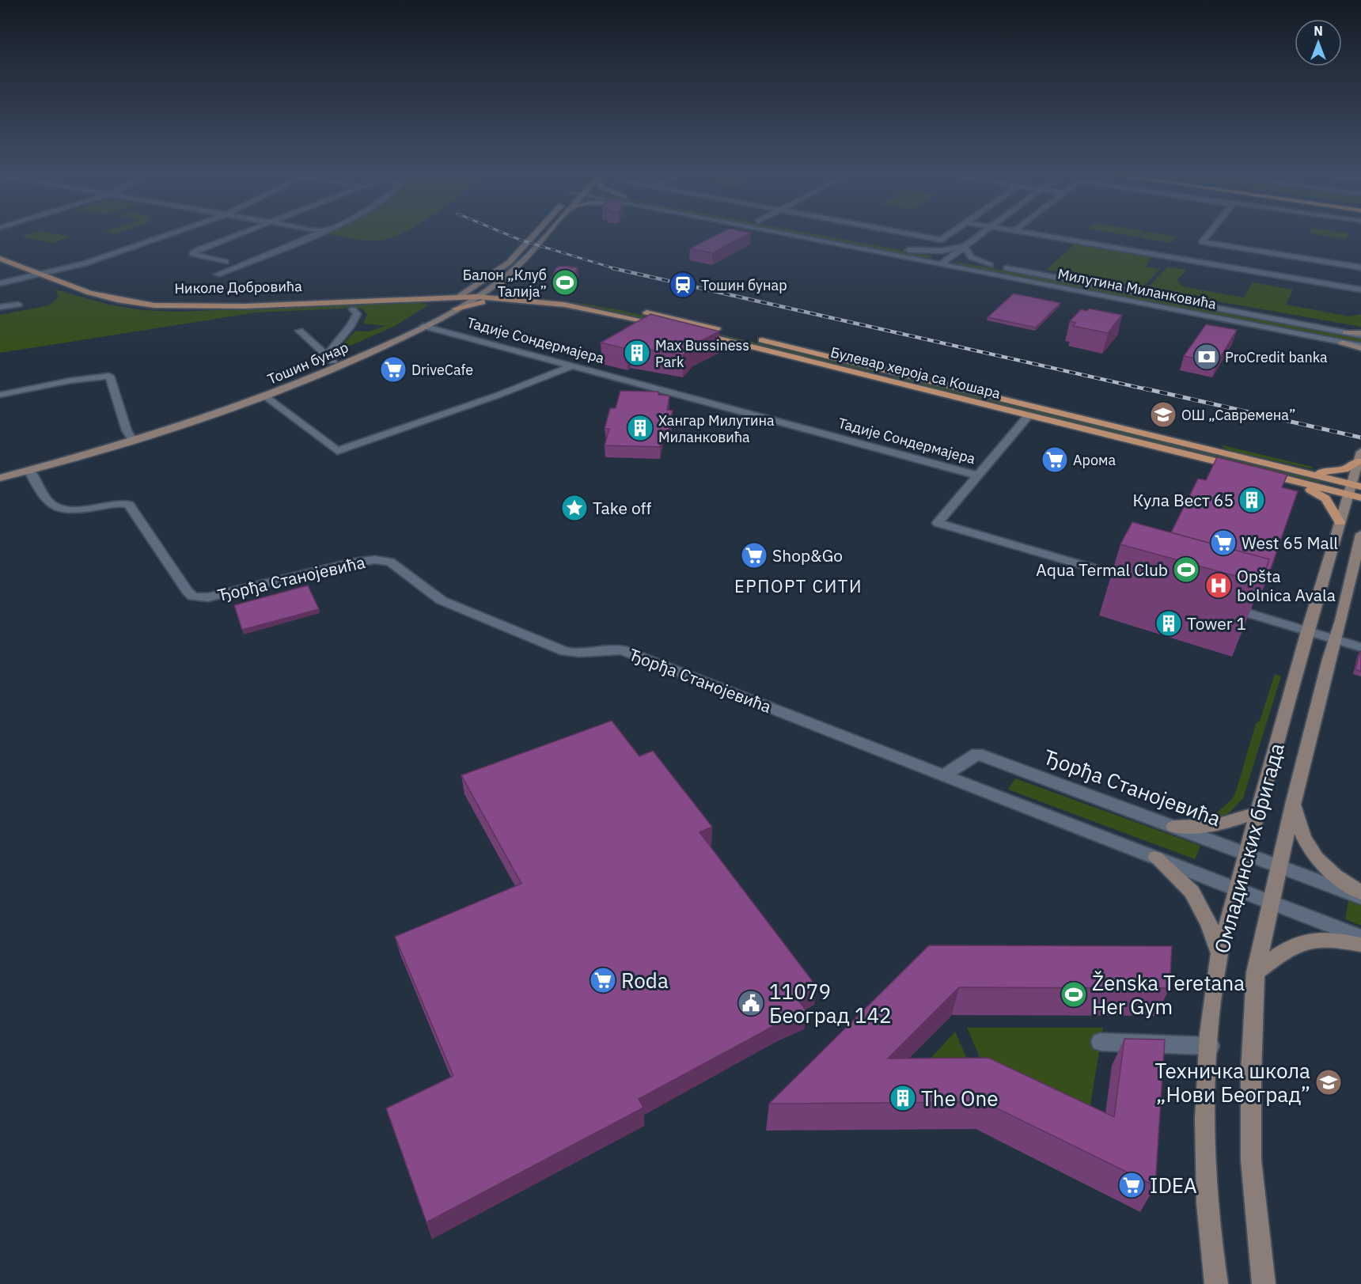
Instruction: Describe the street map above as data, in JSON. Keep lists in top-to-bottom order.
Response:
{
  "streets": {
    "main road": [
      "Николе Добровића",
      "Тошин бунар",
      "Булевар хероја са Кошара",
      "Омладинских бригада"
    ],
    "street": ["Милутина Миланковића", "Тадије Сондермајера", "Ђорђа Станојевића"]
  },
  "crossings": [
    ["Николе Добровића", "Тошин бунар"],
    ["Николе Добровића", "Булевар хероја са Кошара"],
    ["Тадије Сондермајера", "Тошин бунар"],
    ["Тошин бунар", "Булевар хероја са Кошара"],
    ["Тошин бунар", "Ђорђа Станојевића"],
    ["Булевар хероја са Кошара", "Омладинских бригада"],
    ["Ђорђа Станојевића", "Омладинских бригада"]
  ],
  "districts": ["ЕРПОРТ СИТИ"],
  "places": {
    "sports": ["Балон „Клуб Талија”", "Aqua Termal Club", "Ženska Teretana Her Gym"],
    "station": ["Тошин бунар"],
    "building": [
      "Max Bussiness Park",
      "Хангар Милутина Миланковића",
      "Кула Вест 65",
      "Tower 1",
      "The One"
    ],
    "bank": ["ProCredit banka"],
    "supermarket": [
      "DriveCafe",
      "Арома",
      "West 65 Mall",
      "Shop&Go",
      "Roda",
      "IDEA"
    ],
    "school or university": ["ОШ „Савремена”", "Техничка школа „Нови Београд”"],
    "place": ["Take off"],
    "hospital": ["Opšta bolnica Avala"],
    "public building": ["11079 Београд 142"]
  },
  "north": "top"
}
